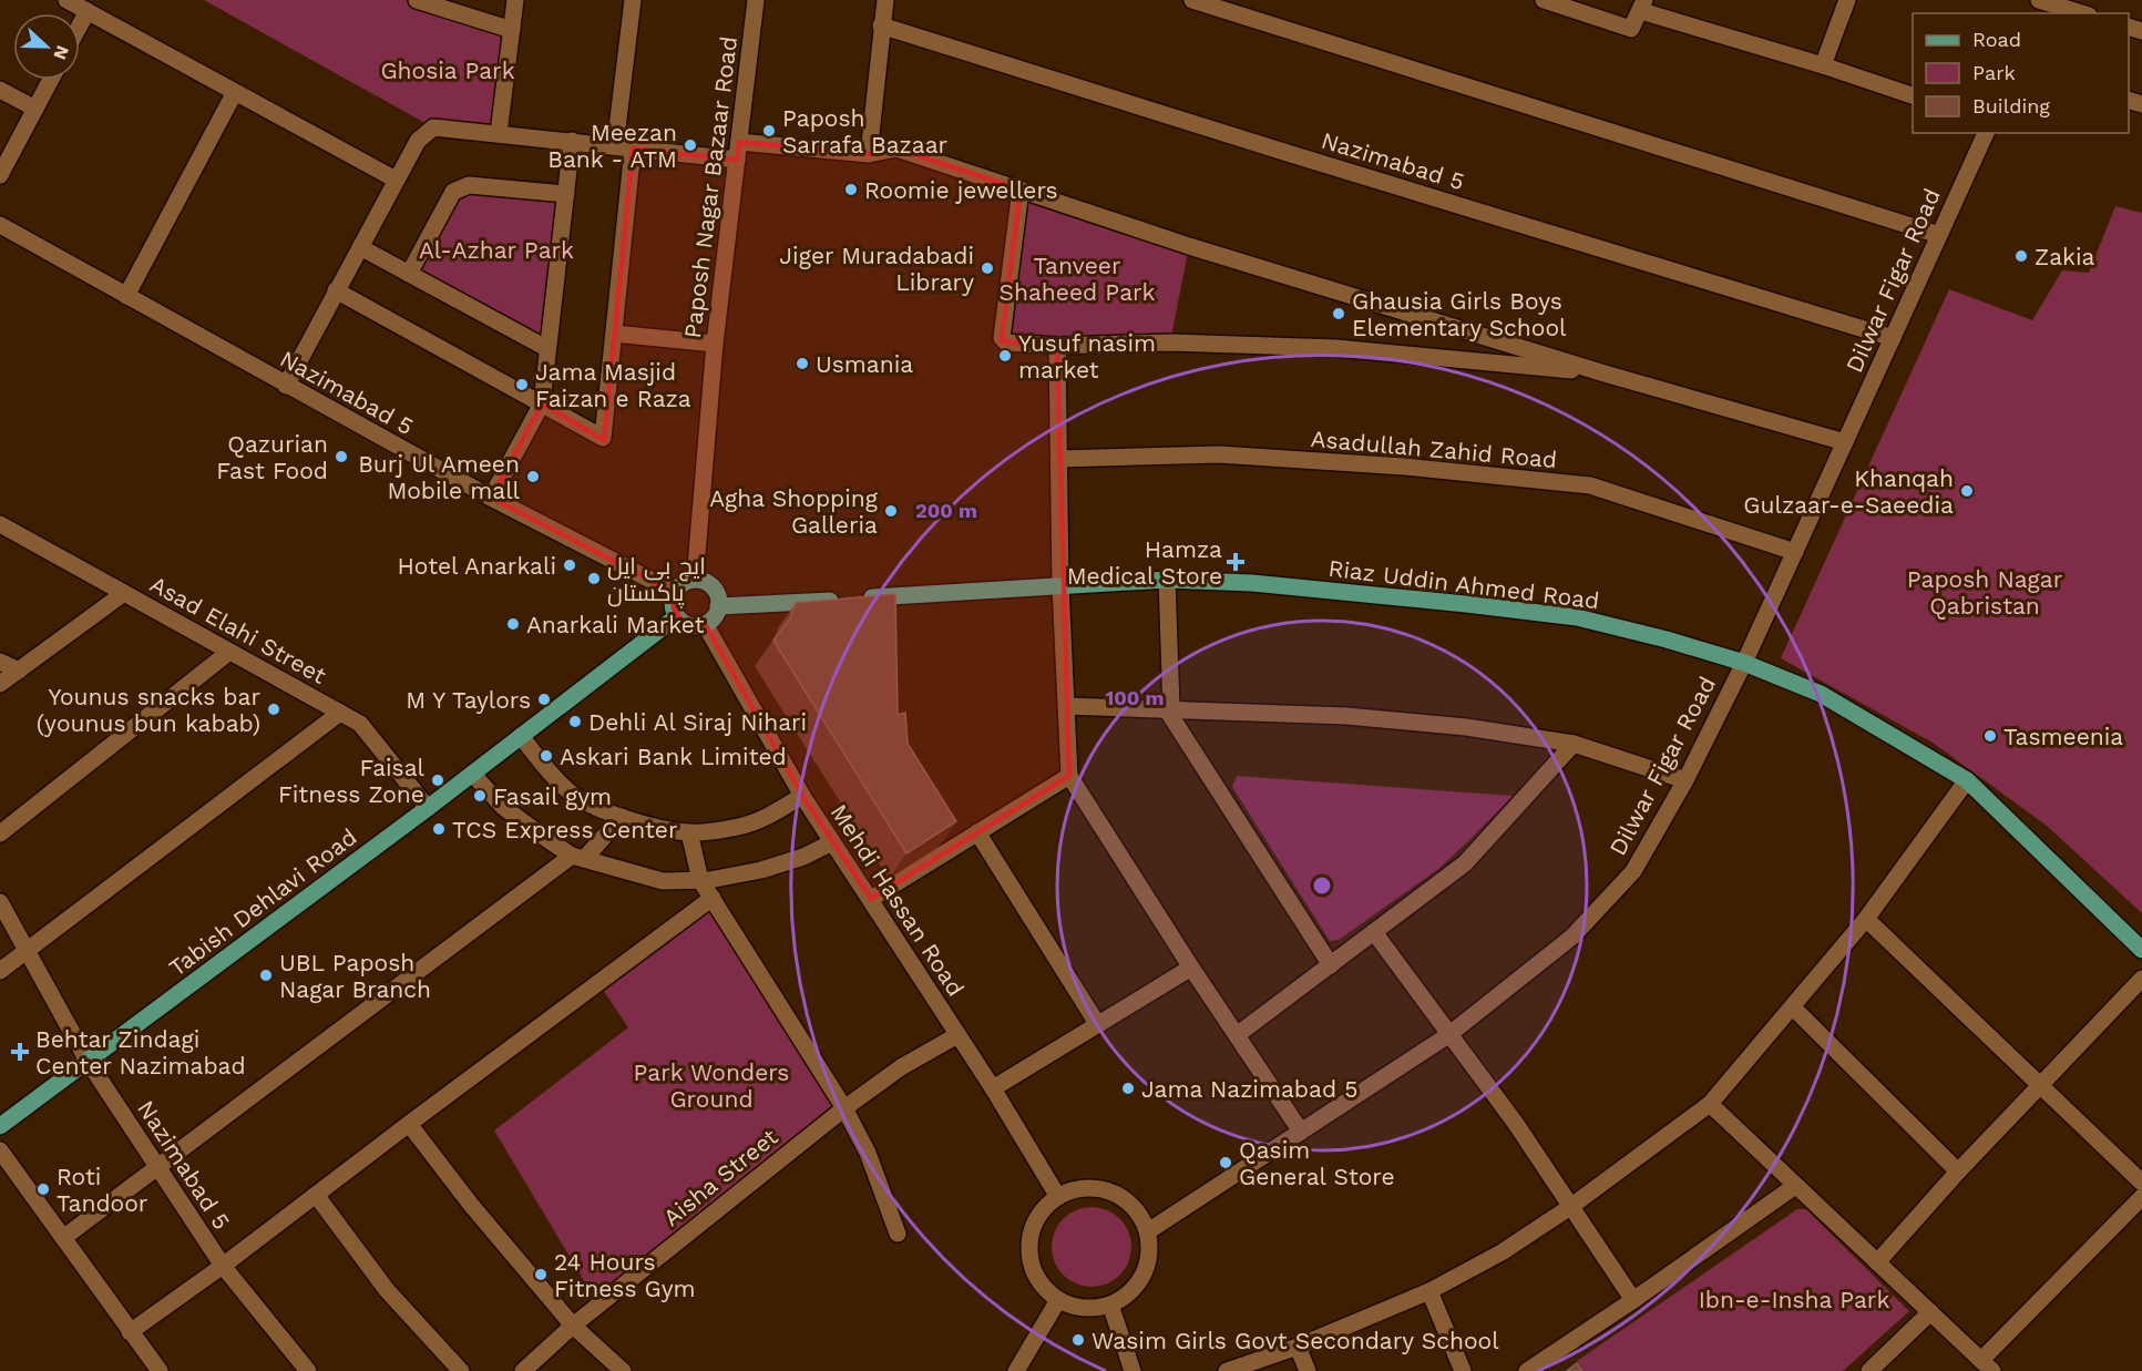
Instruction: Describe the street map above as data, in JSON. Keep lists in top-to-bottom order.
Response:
{
  "streets": {
    "main road": ["Riaz Uddin Ahmed Road", "Tabish Dehlavi Road"],
    "street": [
      "Nazimabad 5",
      "Paposh Nagar Bazaar Road",
      "Dilwar Figar Road",
      "Asadullah Zahid Road",
      "Asad Elahi Street",
      "Mehdi Hassan Road",
      "Aisha Street"
    ]
  },
  "crossings": [
    ["Nazimabad 5", "Paposh Nagar Bazaar Road"],
    ["Nazimabad 5", "Dilwar Figar Road"],
    ["Nazimabad 5", "Riaz Uddin Ahmed Road"],
    ["Nazimabad 5", "Mehdi Hassan Road"],
    ["Nazimabad 5", "Tabish Dehlavi Road"],
    ["Paposh Nagar Bazaar Road", "Riaz Uddin Ahmed Road"],
    ["Paposh Nagar Bazaar Road", "Mehdi Hassan Road"],
    ["Paposh Nagar Bazaar Road", "Tabish Dehlavi Road"],
    ["Dilwar Figar Road", "Asadullah Zahid Road"],
    ["Dilwar Figar Road", "Riaz Uddin Ahmed Road"],
    ["Dilwar Figar Road", "Mehdi Hassan Road"],
    ["Riaz Uddin Ahmed Road", "Mehdi Hassan Road"],
    ["Riaz Uddin Ahmed Road", "Tabish Dehlavi Road"],
    ["Asad Elahi Street", "Tabish Dehlavi Road"],
    ["Mehdi Hassan Road", "Tabish Dehlavi Road"],
    ["Mehdi Hassan Road", "Aisha Street"]
  ],
  "parks": [
    "Ghosia Park",
    "Al-Azhar Park",
    "Tanveer Shaheed Park",
    "Paposh Nagar Qabristan",
    "Park Wonders Ground",
    "Ibn-e-Insha Park"
  ],
  "places": {
    "other": [
      "Paposh Sarrafa Bazaar",
      "Meezan Bank - ATM",
      "Roomie jewellers",
      "Zakia",
      "Jiger Muradabadi Library",
      "Ghausia Girls Boys Elementary School",
      "Yusuf nasim market",
      "Usmania",
      "Jama Masjid Faizan e Raza",
      "Qazurian Fast Food",
      "Burj Ul Ameen Mobile mall",
      "Khanqah Gulzaar-e-Saeedia",
      "Agha Shopping Galleria",
      "Hotel Anarkali",
      "ایچ بی ایل پاکستان",
      "Anarkali Market",
      "M Y Taylors",
      "Younus snacks bar (younus bun kabab)",
      "Dehli Al Siraj Nihari",
      "Tasmeenia",
      "Askari Bank Limited",
      "Faisal Fitness Zone",
      "Fasail gym",
      "TCS Express Center",
      "UBL Paposh Nagar Branch",
      "Jama Nazimabad 5",
      "Qasim General Store",
      "Roti Tandoor",
      "24 Hours Fitness Gym",
      "Wasim Girls Govt Secondary School"
    ],
    "health": ["Hamza Medical Store", "Behtar Zindagi Center Nazimabad"]
  },
  "legend": ["Road", "Park", "Building"],
  "north": "right",
  "rings": ["200 m", "100 m"]
}
